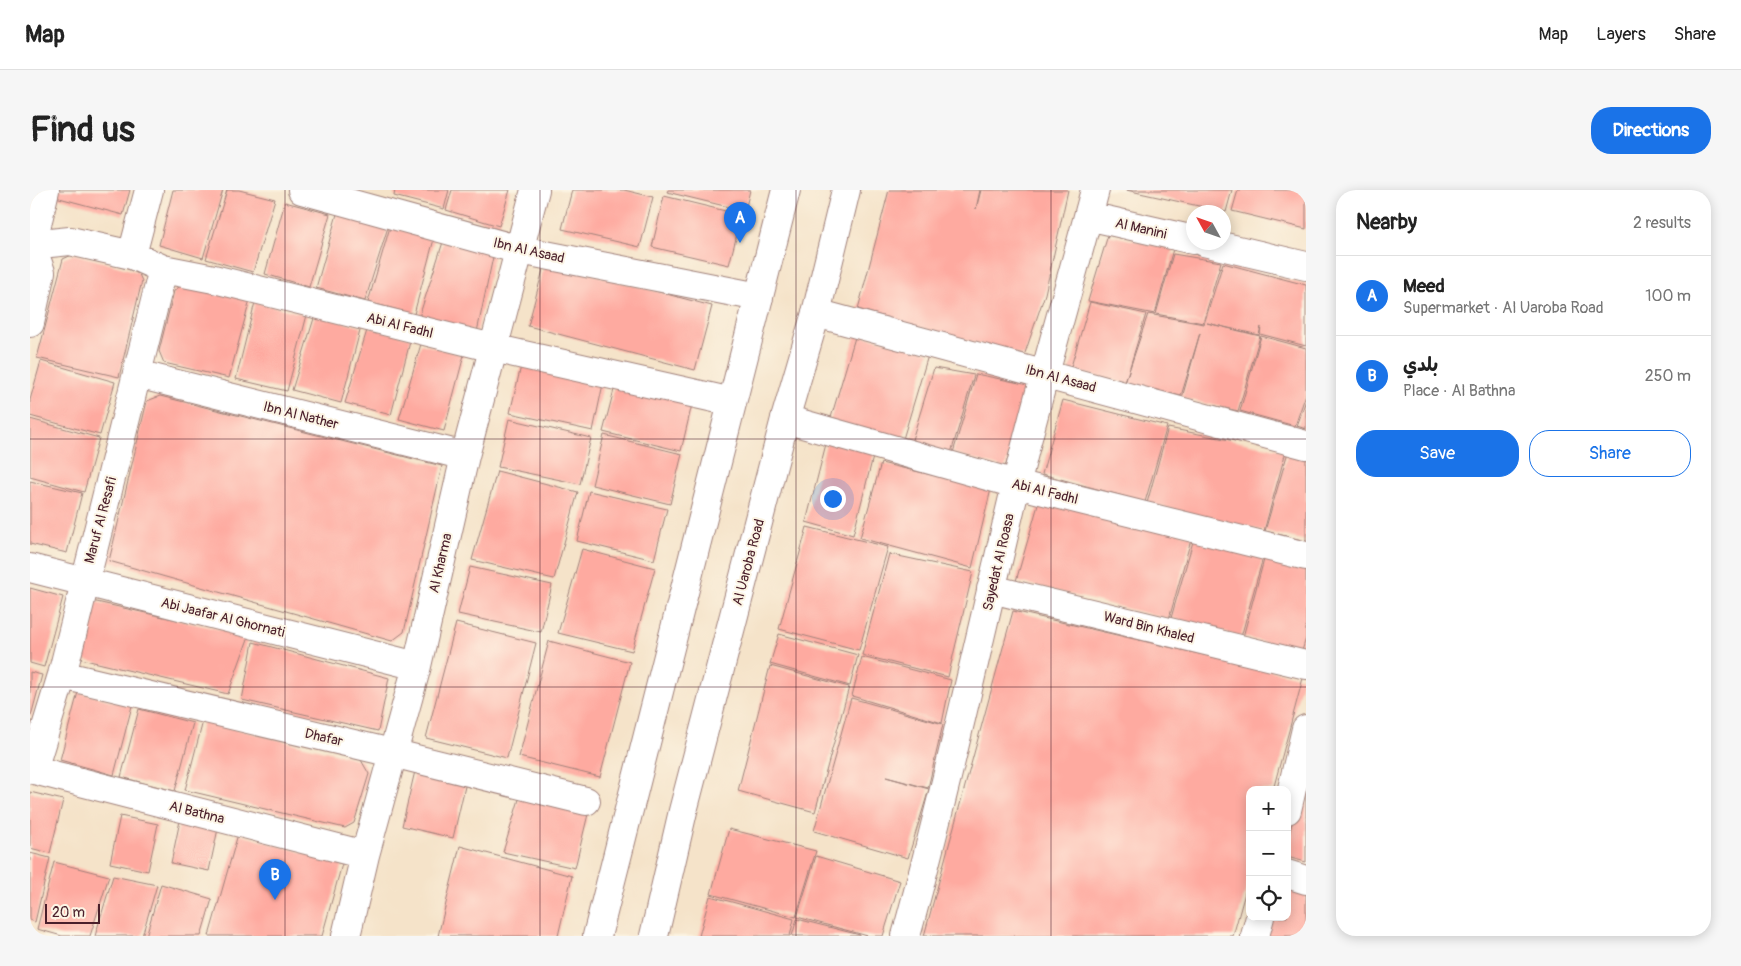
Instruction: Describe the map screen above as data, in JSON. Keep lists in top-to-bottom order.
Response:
{
  "streets": {
    "street": [
      "Al Manini",
      "Ibn Al Asaad",
      "Abi Al Fadhl",
      "Ibn Al Nather",
      "Maruf Al Resafi",
      "Al Uaroba Road",
      "Sayedat Al Roasa",
      "Al Kharma",
      "Abi Jaafar Al Ghornati",
      "Ward Bin Khaled",
      "Dhafar",
      "Al Bathna"
    ]
  },
  "crossings": [
    ["Al Manini", "Sayedat Al Roasa"],
    ["Ibn Al Asaad", "Al Uaroba Road"],
    ["Ibn Al Asaad", "Sayedat Al Roasa"],
    ["Ibn Al Asaad", "Al Kharma"],
    ["Abi Al Fadhl", "Maruf Al Resafi"],
    ["Abi Al Fadhl", "Al Uaroba Road"],
    ["Abi Al Fadhl", "Sayedat Al Roasa"],
    ["Abi Al Fadhl", "Al Kharma"],
    ["Ibn Al Nather", "Maruf Al Resafi"],
    ["Ibn Al Nather", "Al Kharma"],
    ["Maruf Al Resafi", "Abi Jaafar Al Ghornati"],
    ["Maruf Al Resafi", "Dhafar"],
    ["Maruf Al Resafi", "Al Bathna"],
    ["Sayedat Al Roasa", "Ward Bin Khaled"],
    ["Al Kharma", "Abi Jaafar Al Ghornati"],
    ["Al Kharma", "Dhafar"],
    ["Al Kharma", "Al Bathna"]
  ],
  "scale_bar": "20 m",
  "north": "top left",
  "page": {
    "header": "Map",
    "nav": ["Map", "Layers", "Share"],
    "buttons": [
      "Directions",
      ["Save", "Share"]
    ],
    "title": "Find us",
    "heading": ["Nearby", "2 results"],
    "pins": ["A", "B"],
    "list": [
      {
        "mark": "A",
        "name": "Meed",
        "note": "Supermarket · Al Uaroba Road",
        "value": "100 m"
      },
      {
        "mark": "B",
        "name": "بلدي",
        "note": "Place · Al Bathna",
        "value": "250 m"
      }
    ],
    "map_buttons": ["+", "−"],
    "scale": "20 m"
  }
}
